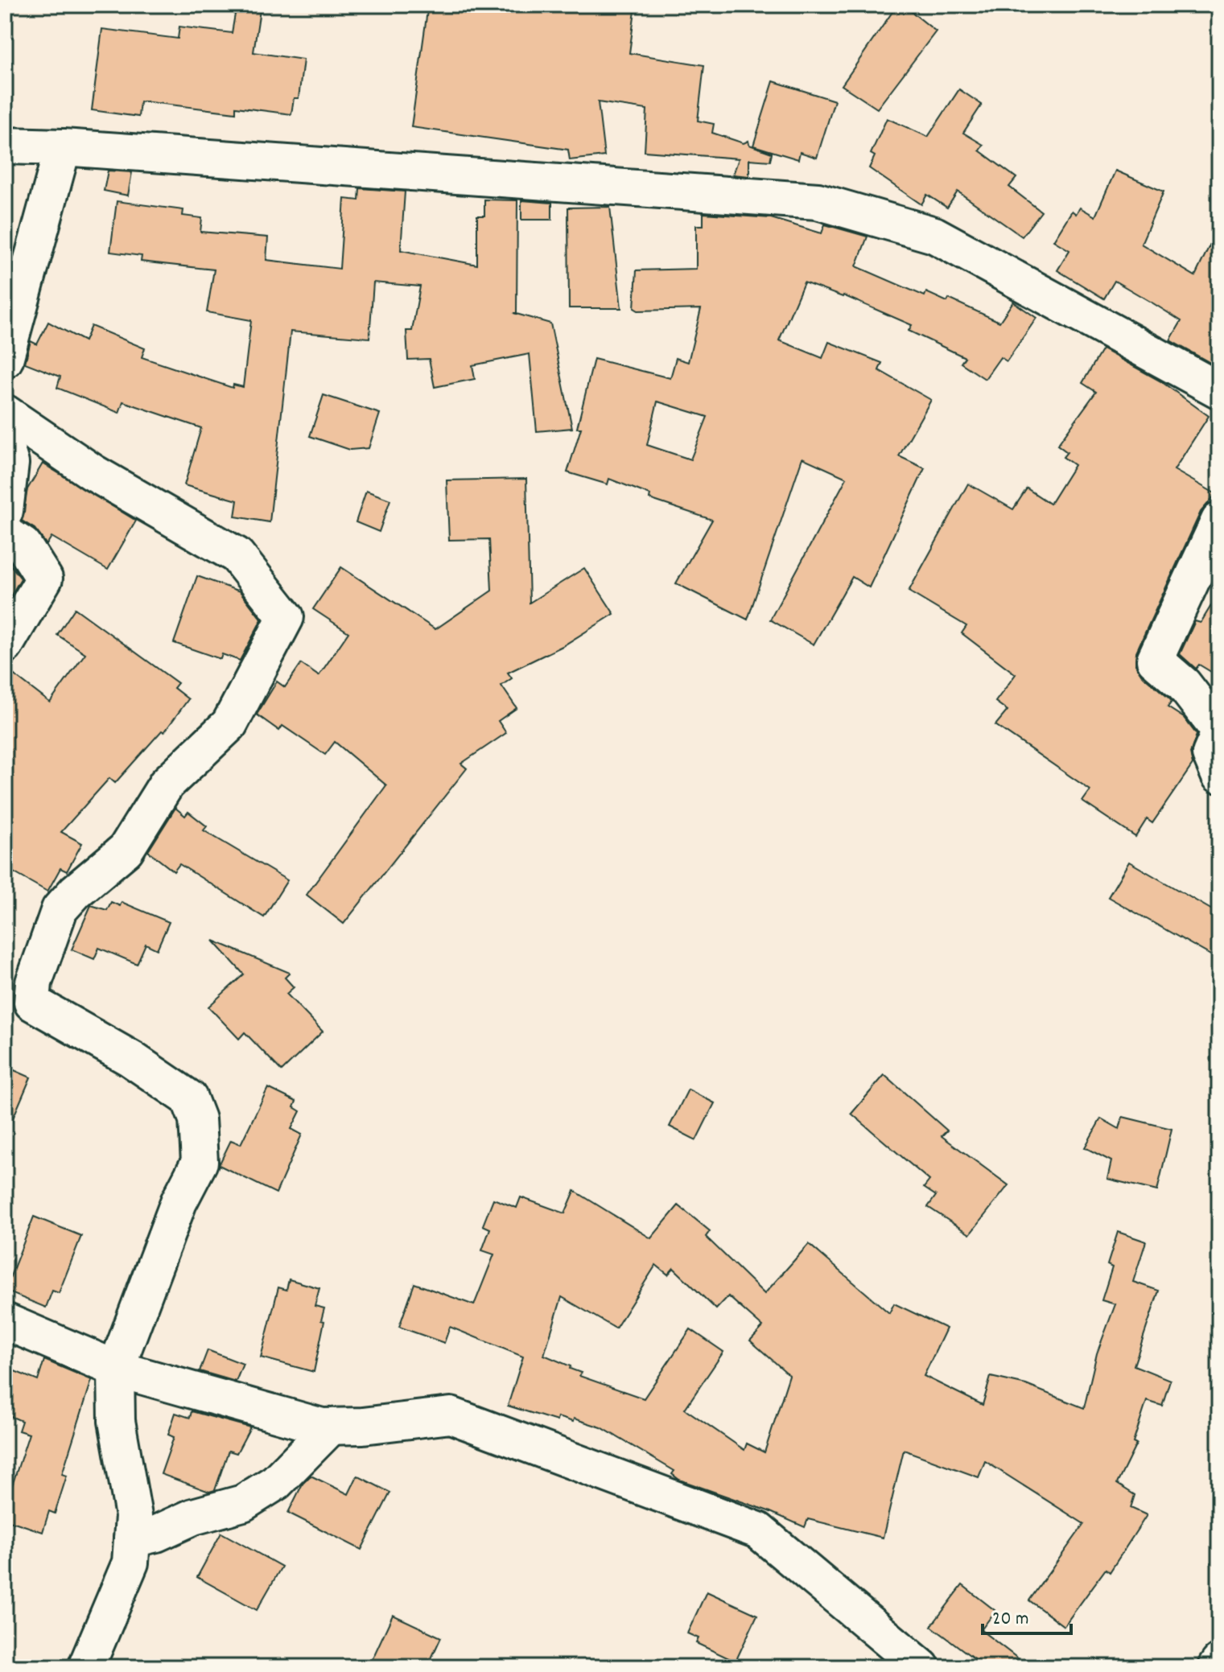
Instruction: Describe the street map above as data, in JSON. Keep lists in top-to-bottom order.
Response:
{
  "scale_bar": "20 m"
}
